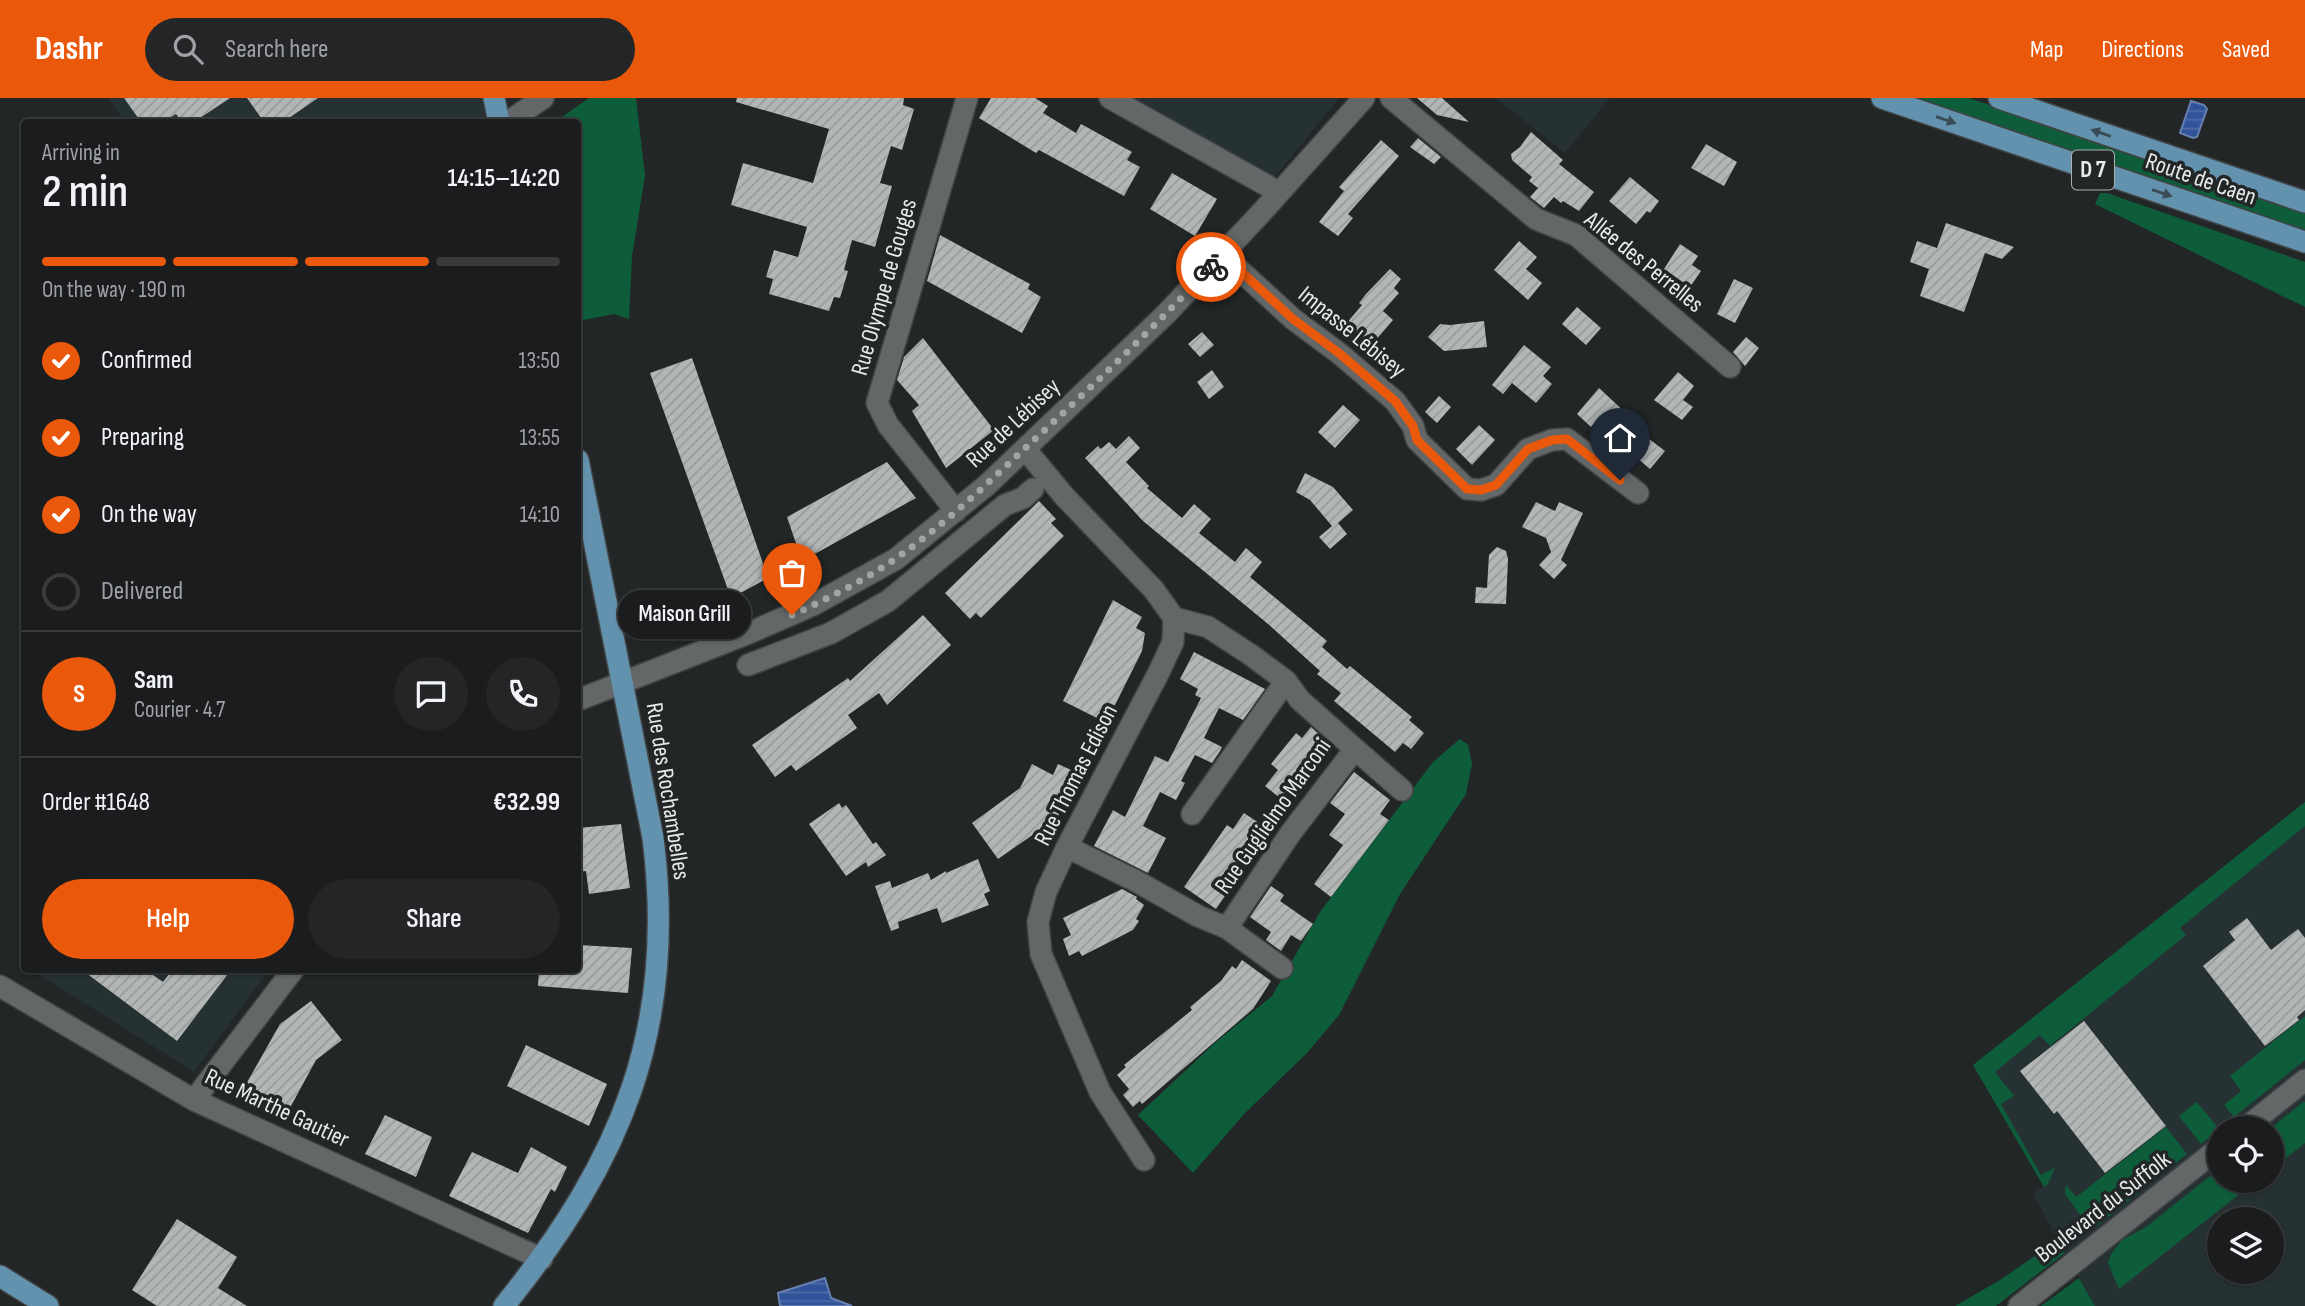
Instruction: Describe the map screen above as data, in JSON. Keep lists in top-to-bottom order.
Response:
{
  "streets": {
    "main road": ["D 7", "Route de Caen", "Rue des Rochambelles"],
    "street": [
      "Allée des Perrelles",
      "Rue Olympe de Gouges",
      "Impasse Lébisey",
      "Rue de Lébisey",
      "Rue Thomas Edison",
      "Rue Guglielmo Marconi",
      "Rue Marthe Gautier",
      "Boulevard du Suffolk"
    ]
  },
  "crossings": [
    ["Rue Olympe de Gouges", "Rue de Lébisey"],
    ["Impasse Lébisey", "Rue de Lébisey"],
    ["Rue de Lébisey", "Rue des Rochambelles"],
    ["Rue Thomas Edison", "Rue Guglielmo Marconi"],
    ["Rue des Rochambelles", "Rue Marthe Gautier"]
  ],
  "places": ["Maison Grill"],
  "page": {
    "header": "Dashr",
    "search": "Search here",
    "nav": ["Map", "Directions", "Saved"],
    "heading": ["2 min", "Arriving in", "14:15–14:20"],
    "panel": [
      "Sam",
      "Courier · 4.7",
      "Order #1648",
      "€32.99"
    ],
    "bar": "On the way · 190 m",
    "list": [
      ["Confirmed", "13:50"],
      ["Preparing", "13:55"],
      ["On the way", "14:10"],
      "Delivered"
    ],
    "bubble": "Maison Grill",
    "round": "S",
    "buttons": ["Help", "Share"]
  }
}
